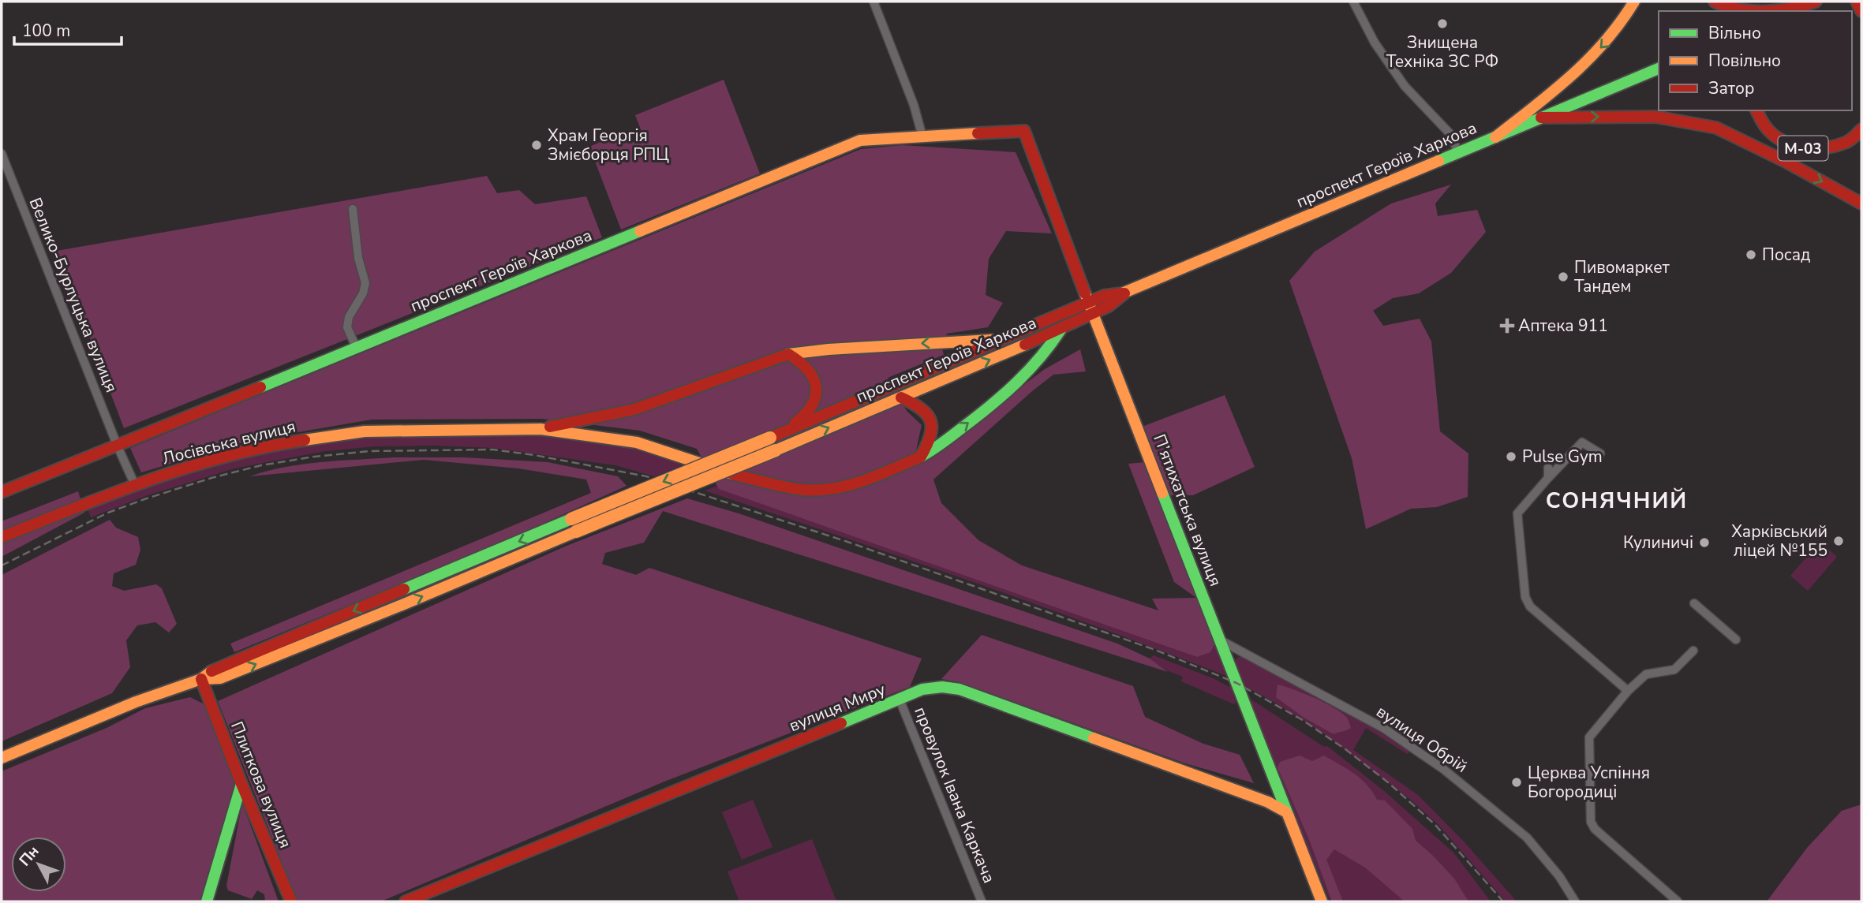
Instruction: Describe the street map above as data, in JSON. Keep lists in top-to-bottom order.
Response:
{
  "streets": {
    "main road": [
      "М-03",
      "проспект Героїв Харкова",
      "Лосівська вулиця",
      "П’ятихатська вулиця",
      "вулиця Миру",
      "Плиткова вулиця"
    ],
    "street": ["Велико-Бурлуцька вулиця", "вулиця Обрій", "провулок Івана Каркача"]
  },
  "crossings": [
    ["М-03", "проспект Героїв Харкова"],
    ["проспект Героїв Харкова", "Велико-Бурлуцька вулиця"],
    ["проспект Героїв Харкова", "П’ятихатська вулиця"],
    ["П’ятихатська вулиця", "вулиця Миру"],
    ["П’ятихатська вулиця", "вулиця Обрій"],
    ["вулиця Миру", "провулок Івана Каркача"]
  ],
  "districts": ["СОНЯЧНИЙ"],
  "places": {
    "other": [
      "Знищена Техніка ЗС РФ",
      "Храм Георгія Змієборця РПЦ",
      "Посад",
      "Пивомаркет Тандем",
      "Pulse Gym",
      "Харківський ліцей №155",
      "Кулиничі",
      "Церква Успіння Богородиці"
    ],
    "health": ["Аптека 911"]
  },
  "legend": ["Вільно", "Повільно", "Затор"],
  "scale_bar": "100 m",
  "north": "top left"
}
